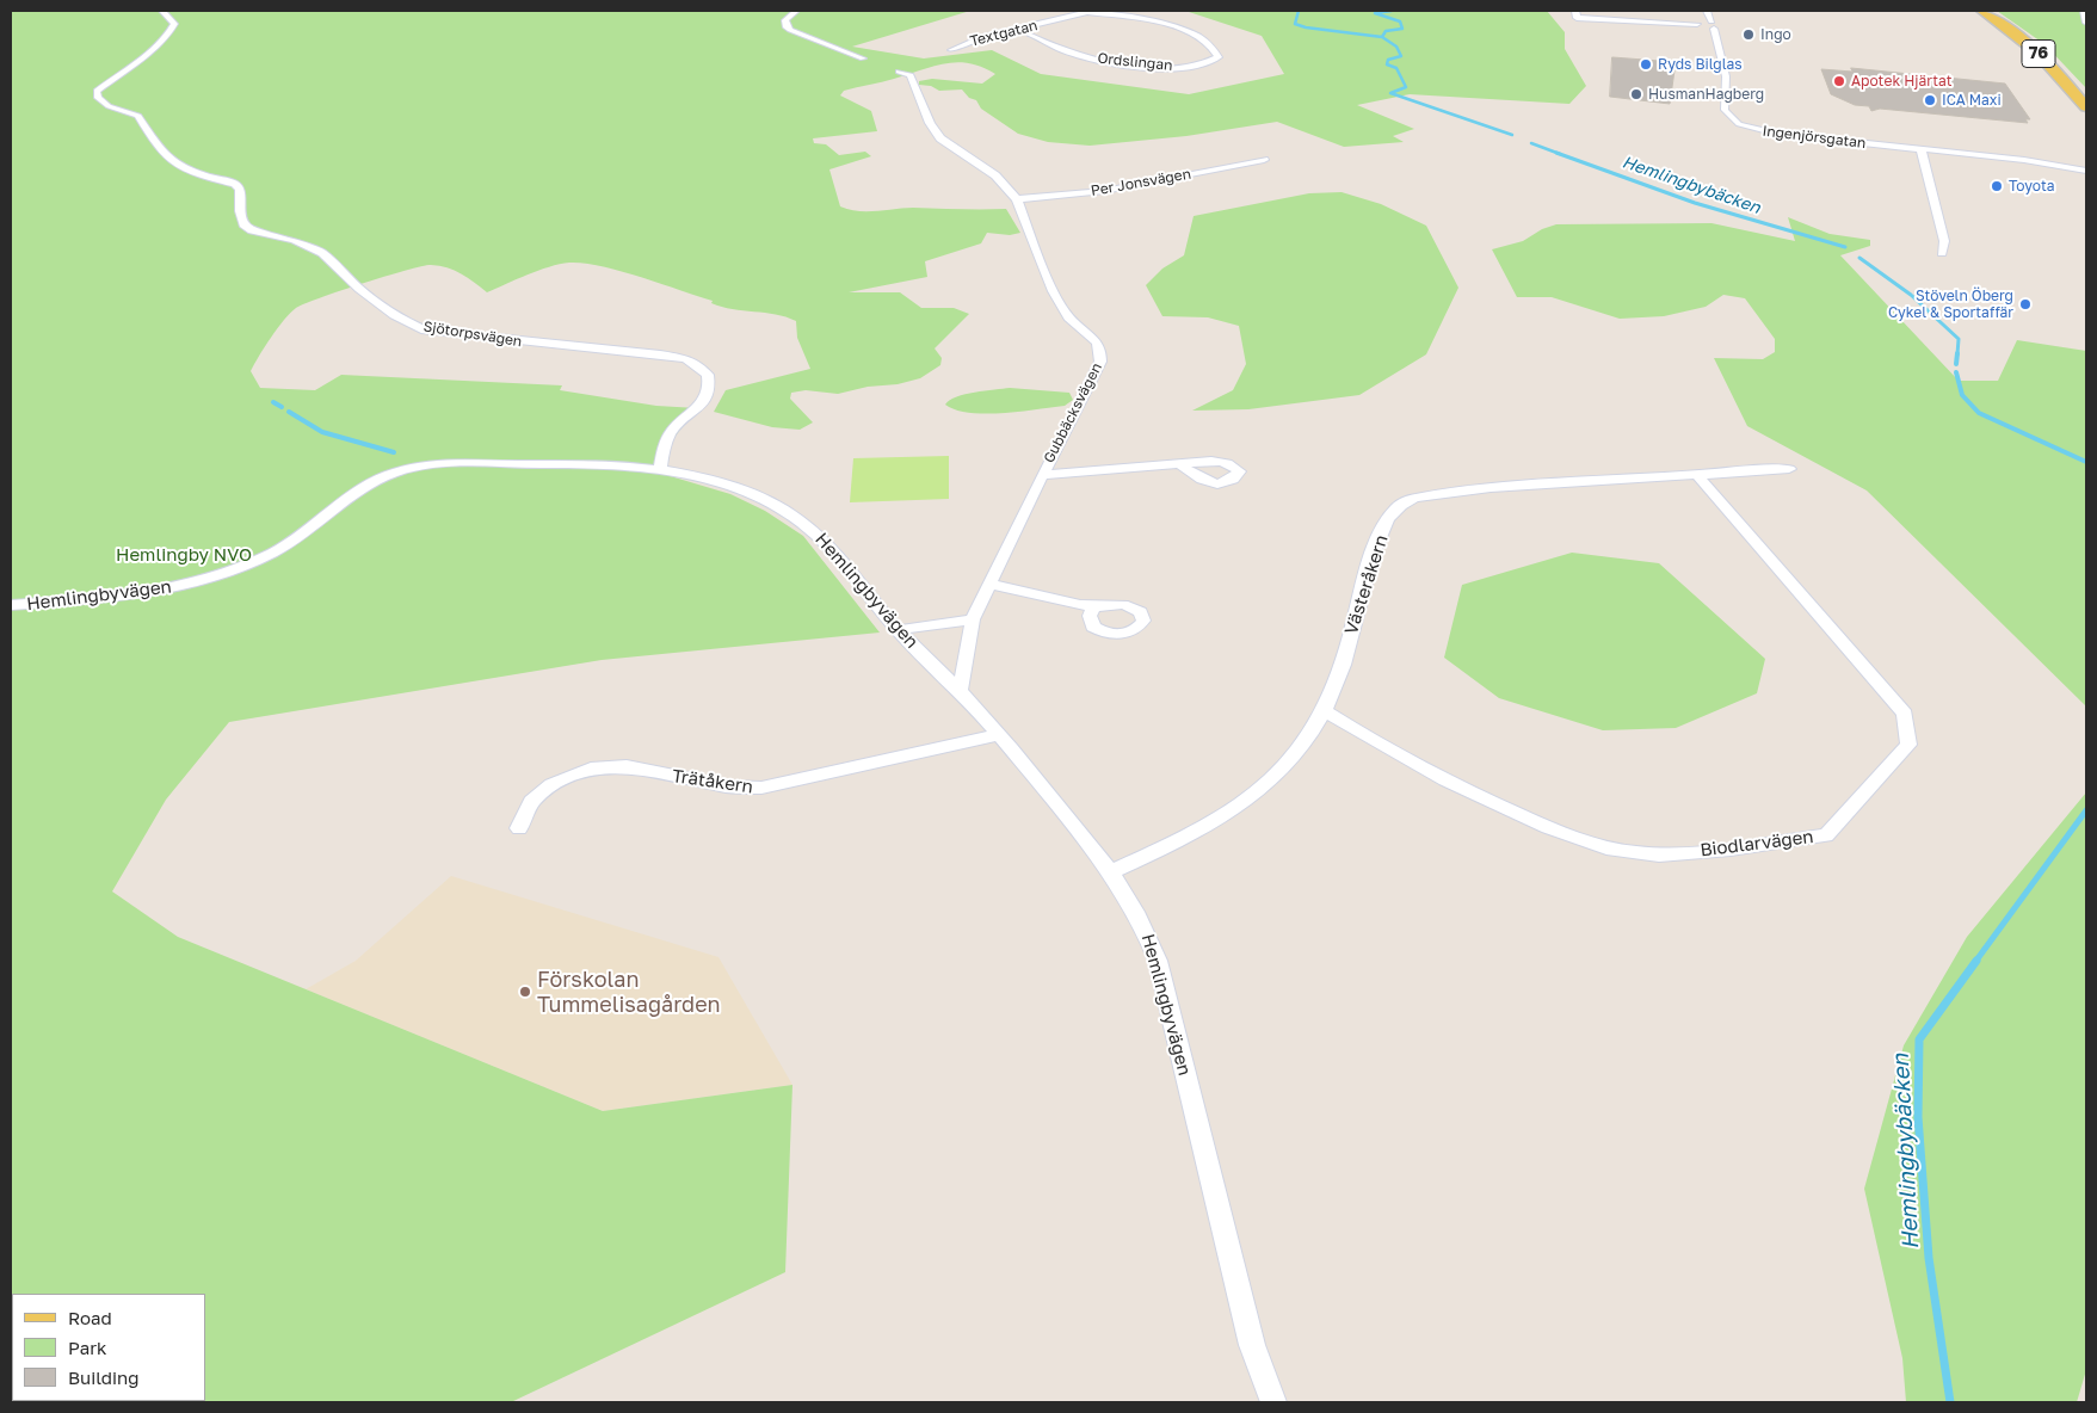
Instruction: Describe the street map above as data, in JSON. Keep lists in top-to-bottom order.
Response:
{
  "streets": {
    "main road": ["76"],
    "street": [
      "Textgatan",
      "Ordslingan",
      "Ingenjörsgatan",
      "Per Jonsvägen",
      "Sjötorpsvägen",
      "Gubbäcksvägen",
      "Västeråkern",
      "Hemlingbyvägen",
      "Trätåkern",
      "Biodlarvägen"
    ]
  },
  "crossings": [
    ["Textgatan", "Ordslingan"],
    ["Per Jonsvägen", "Gubbäcksvägen"],
    ["Sjötorpsvägen", "Hemlingbyvägen"],
    ["Gubbäcksvägen", "Hemlingbyvägen"],
    ["Västeråkern", "Hemlingbyvägen"],
    ["Västeråkern", "Biodlarvägen"],
    ["Hemlingbyvägen", "Trätåkern"]
  ],
  "water": ["Hemlingbybäcken"],
  "parks": ["Hemlingby NVO"],
  "places": [
    "Ingo",
    "Ryds Bilglas",
    "Apotek Hjärtat",
    "HusmanHagberg",
    "ICA Maxi",
    "Toyota",
    "Stöveln Öberg Cykel & Sportaffär",
    "Förskolan Tummelisagården"
  ],
  "legend": ["Road", "Park", "Building"]
}
